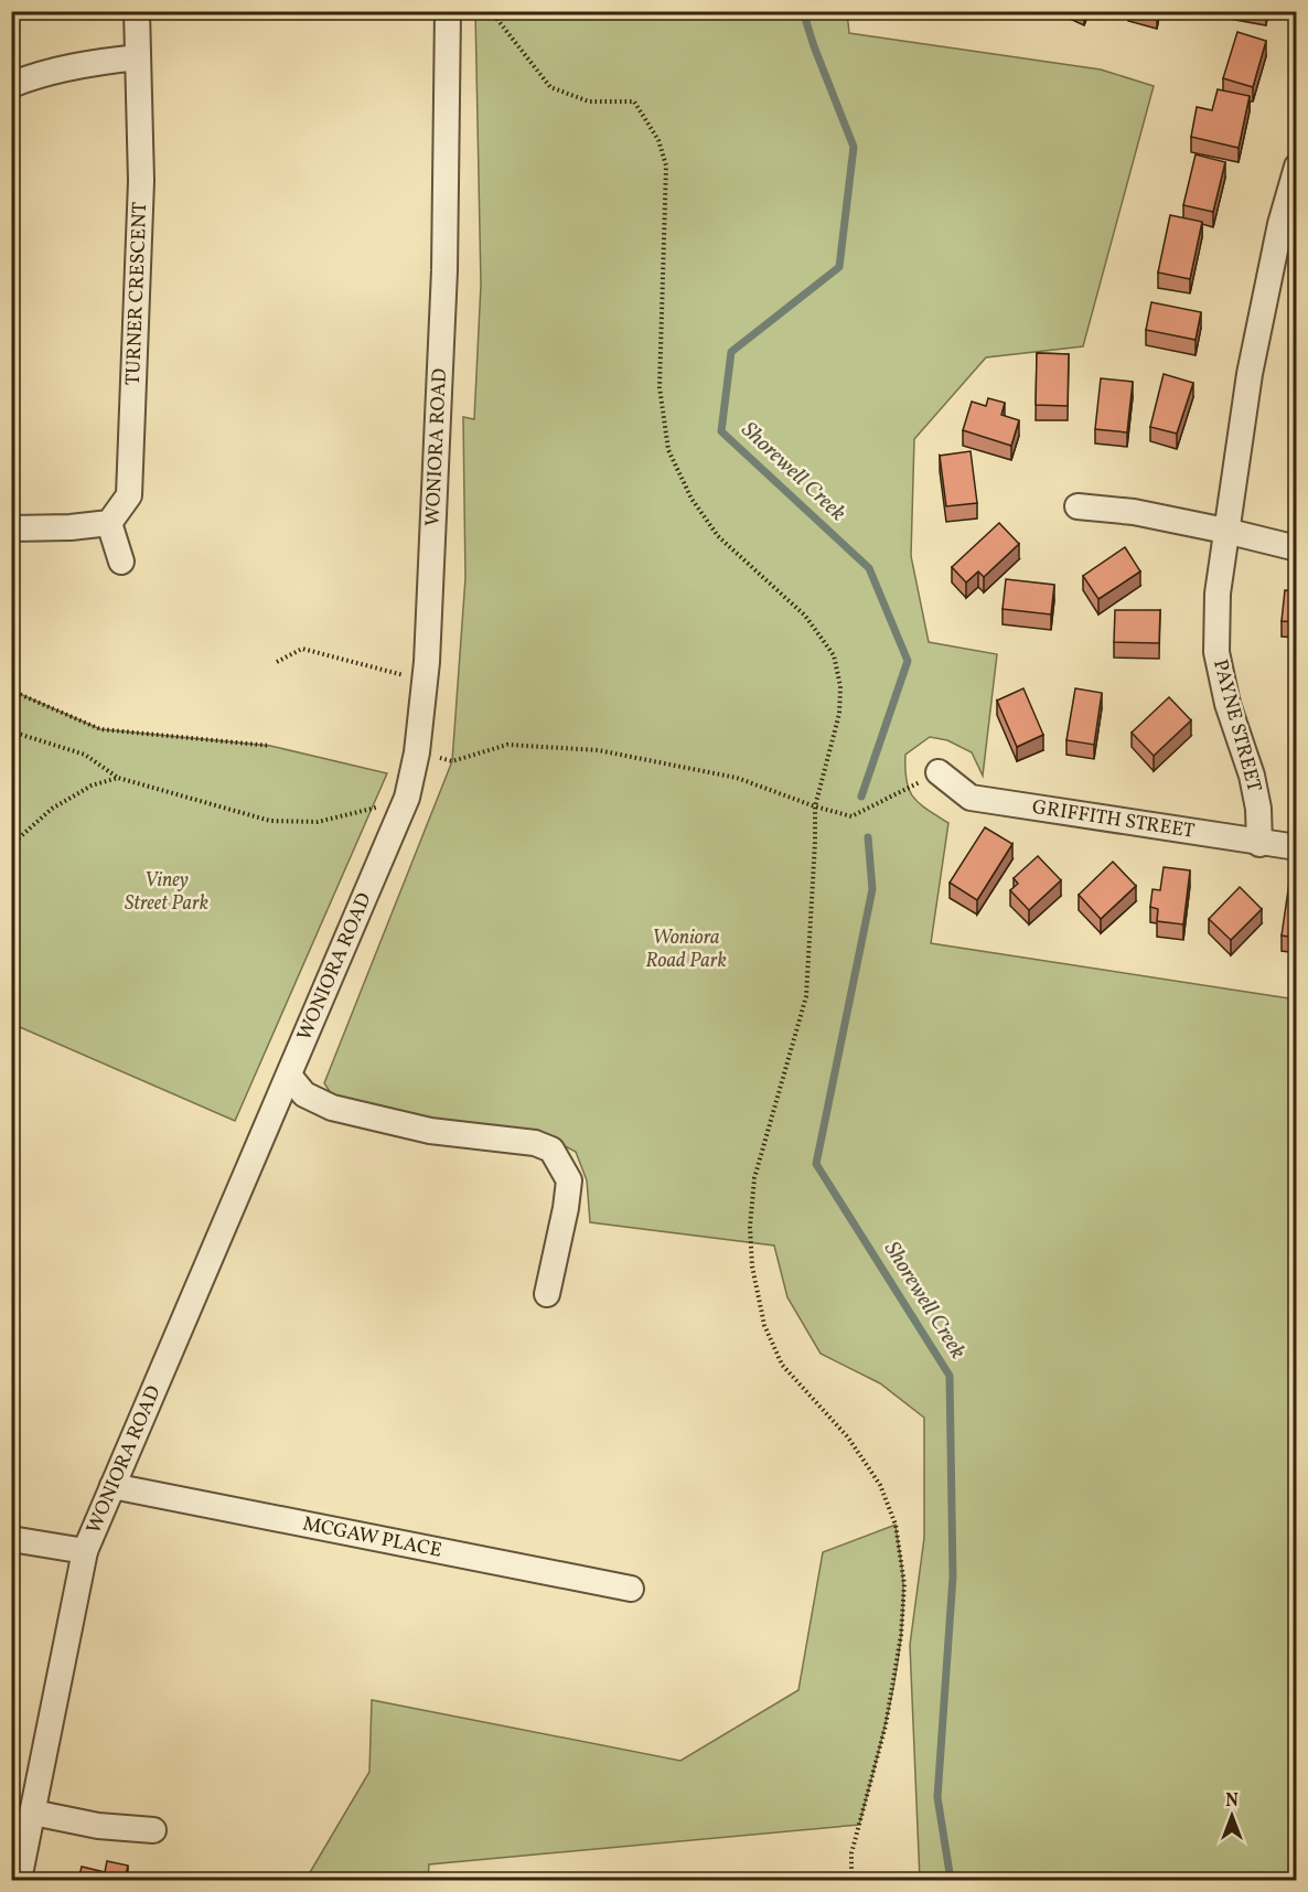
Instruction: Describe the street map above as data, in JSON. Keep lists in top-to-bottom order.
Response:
{
  "streets": {
    "street": [
      "TURNER CRESCENT",
      "WONIORA ROAD",
      "PAYNE STREET",
      "GRIFFITH STREET",
      "MCGAW PLACE"
    ]
  },
  "crossings": [
    ["WONIORA ROAD", "MCGAW PLACE"],
    ["PAYNE STREET", "GRIFFITH STREET"]
  ],
  "water": ["Shorewell Creek"],
  "parks": ["Viney Street Park", "Woniora Road Park"],
  "north": "top"
}
